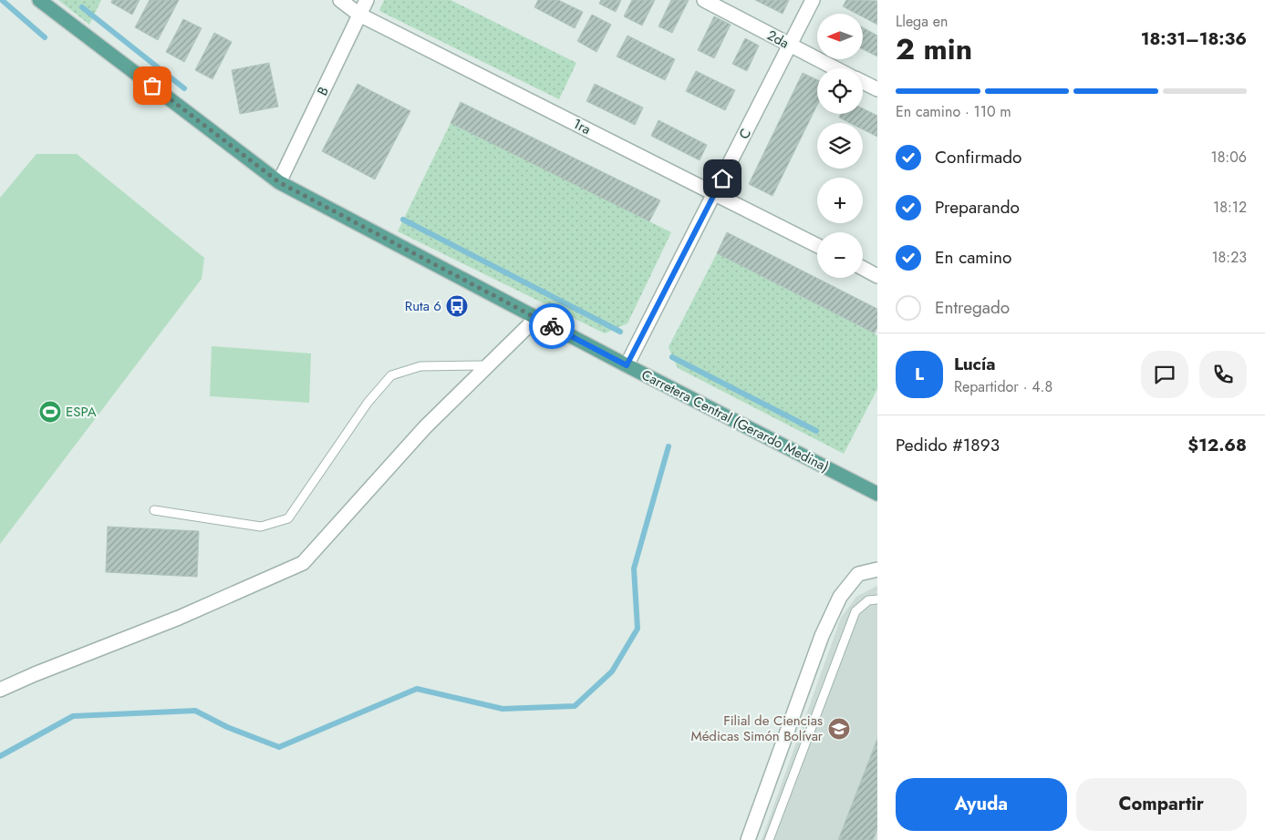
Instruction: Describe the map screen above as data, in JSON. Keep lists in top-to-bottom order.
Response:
{
  "streets": {
    "main road": ["Carretera Central (Gerardo Medina)"],
    "street": [
      "2da",
      "B",
      "1ra",
      "C"
    ]
  },
  "crossings": [
    ["2da", "C"],
    ["B", "1ra"],
    ["B", "Carretera Central (Gerardo Medina)"],
    ["1ra", "C"],
    ["C", "Carretera Central (Gerardo Medina)"]
  ],
  "places": {
    "bus stop": ["Ruta 6"],
    "sports": ["ESPA"],
    "school or university": ["Filial de Ciencias Médicas Simón Bolívar"]
  },
  "north": "left",
  "page": {
    "heading": ["2 min", "Llega en", "18:31–18:36"],
    "panel": [
      "Lucía",
      "Repartidor · 4.8",
      "Pedido #1893",
      "$12.68"
    ],
    "map_buttons": ["+", "−"],
    "bar": "En camino · 110 m",
    "list": [
      ["Confirmado", "18:06"],
      ["Preparando", "18:12"],
      ["En camino", "18:23"],
      "Entregado"
    ],
    "round": "L",
    "buttons": ["Ayuda", "Compartir"]
  }
}
